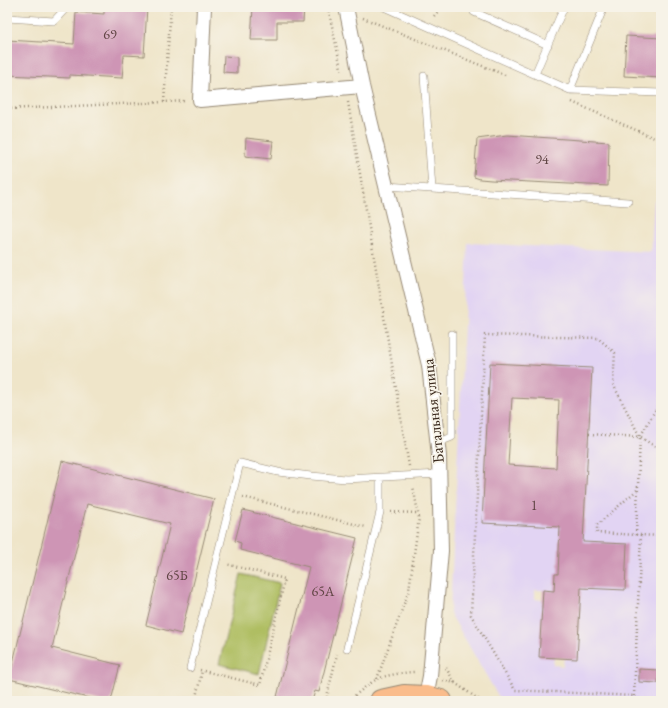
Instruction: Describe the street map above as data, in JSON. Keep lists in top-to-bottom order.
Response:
{
  "streets": {
    "main road": ["Батальная улица"]
  },
  "house_numbers": [
    "69",
    "94",
    "1",
    "65Б",
    "65А"
  ]
}
